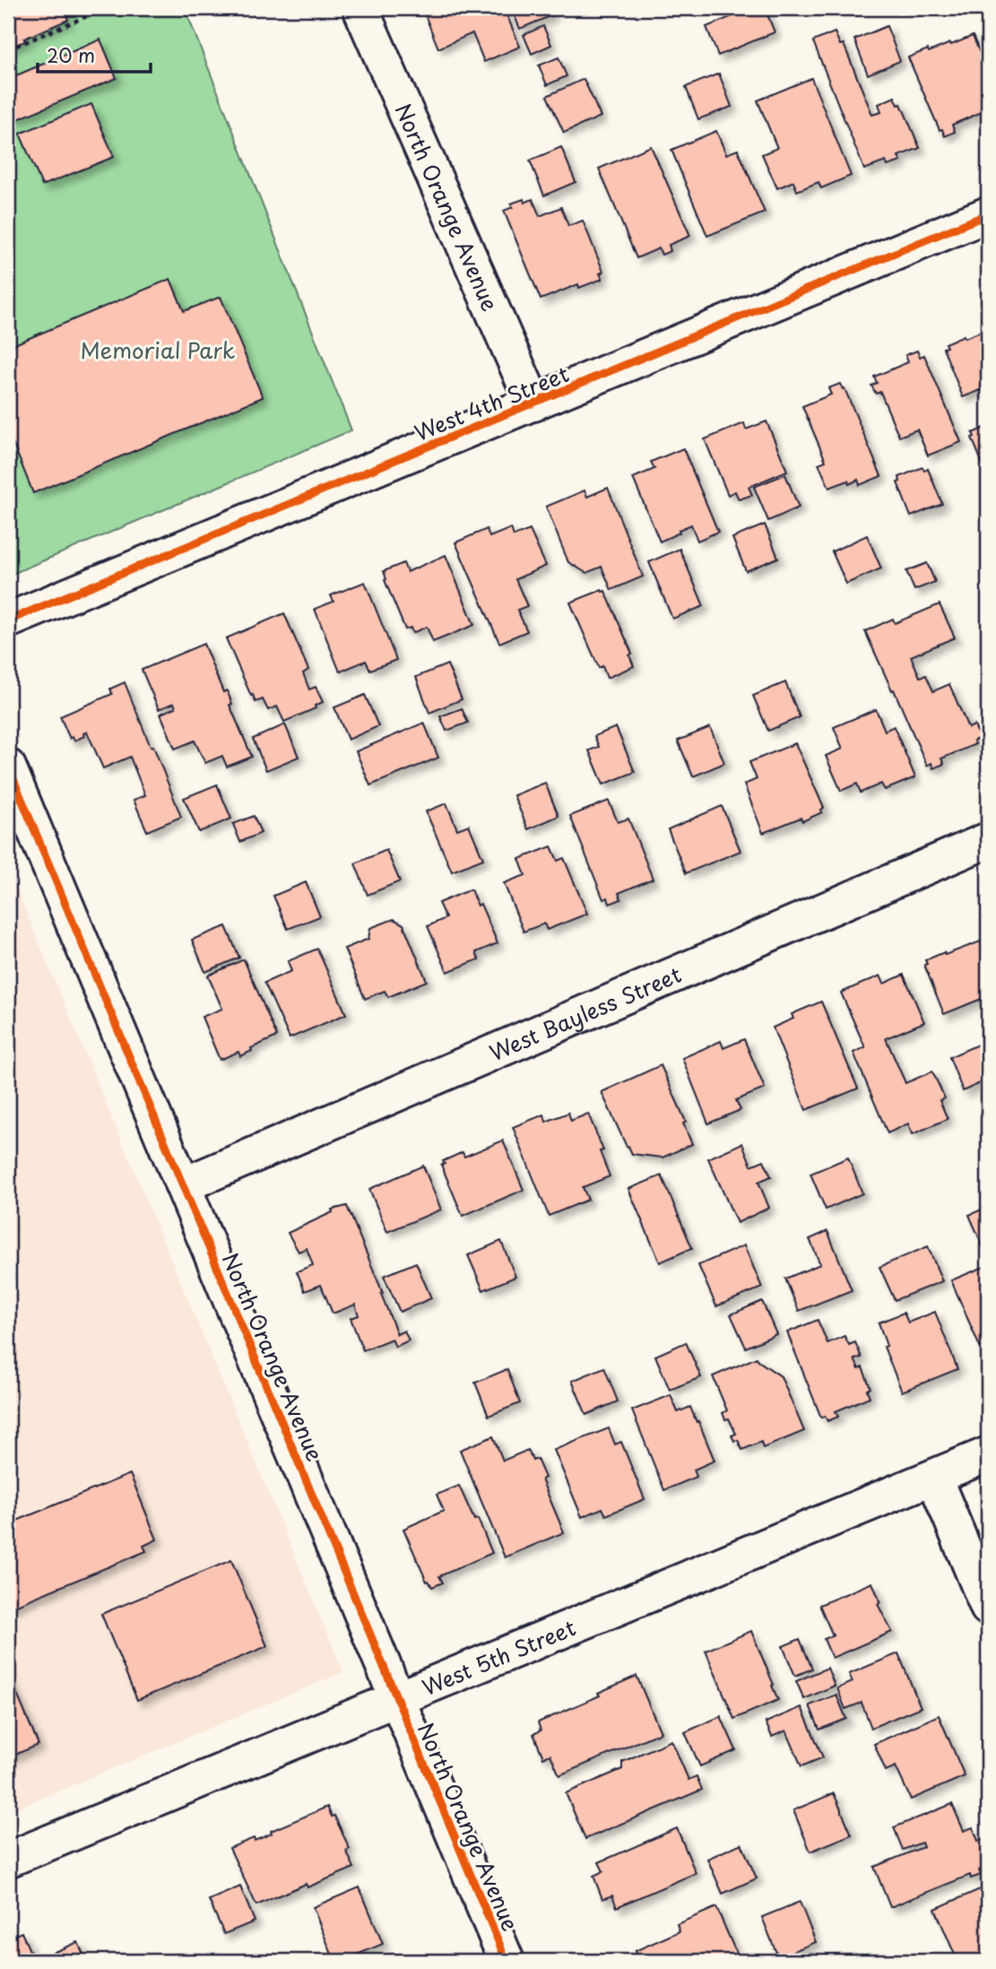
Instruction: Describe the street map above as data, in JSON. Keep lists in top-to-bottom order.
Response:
{
  "streets": {
    "street": [
      "North Orange Avenue",
      "West 4th Street",
      "West Bayless Street",
      "West 5th Street"
    ]
  },
  "crossings": [
    ["North Orange Avenue", "West 4th Street"],
    ["North Orange Avenue", "West Bayless Street"],
    ["North Orange Avenue", "West 5th Street"]
  ],
  "parks": ["Memorial Park"],
  "scale_bar": "20 m"
}
